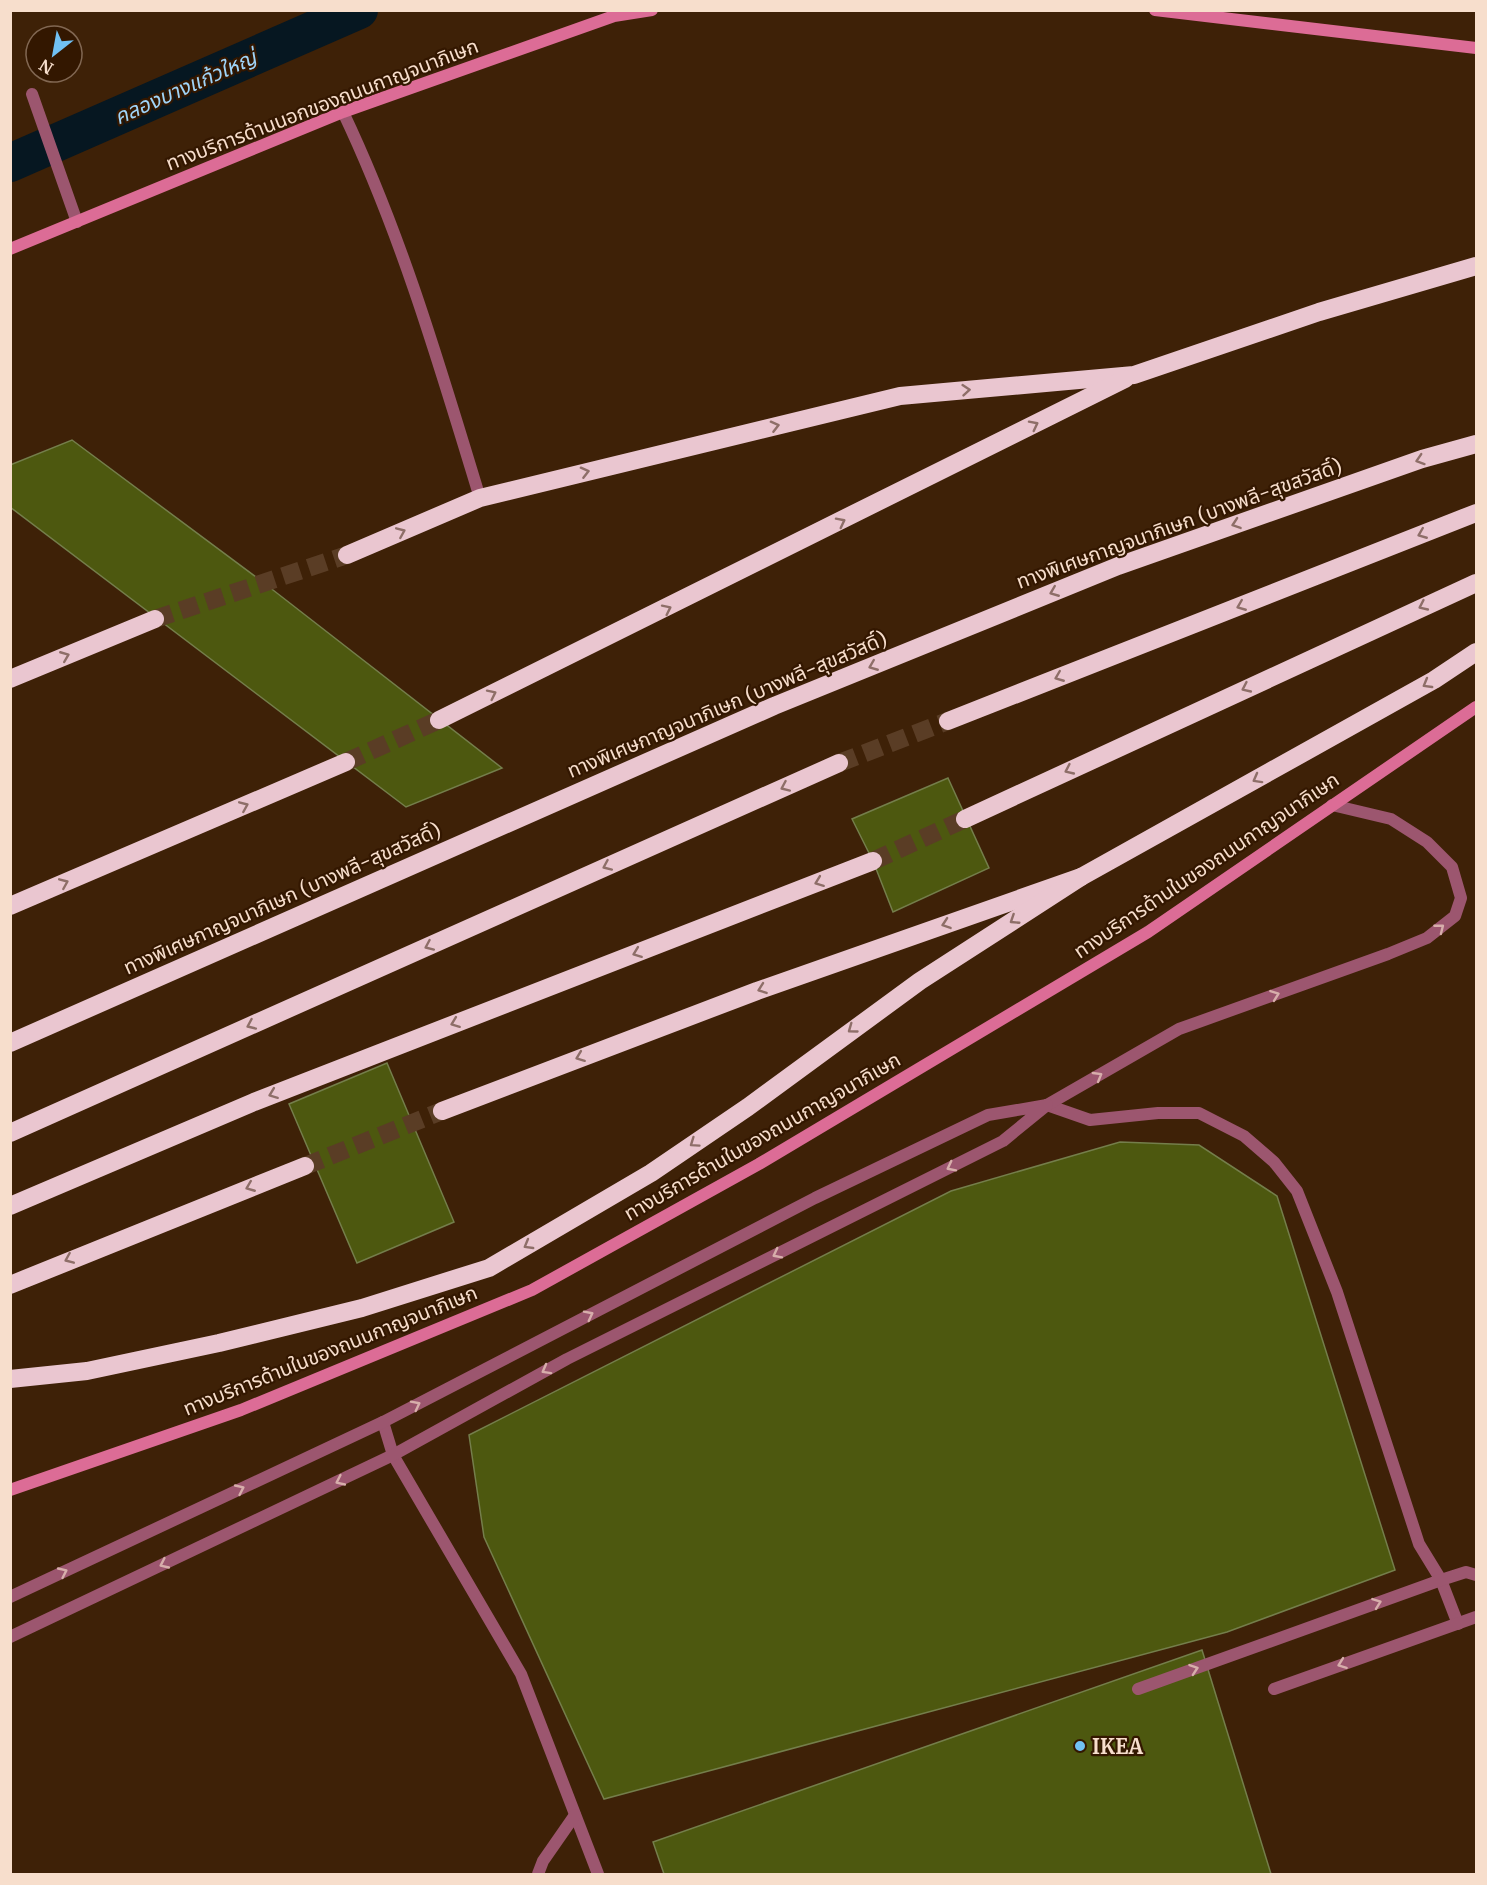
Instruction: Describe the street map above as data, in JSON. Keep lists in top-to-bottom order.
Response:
{
  "streets": {
    "highway": ["ทางพิเศษกาญจนาภิเษก (บางพลี-สุขสวัสดิ์)"],
    "main road": ["ทางบริการด้านนอกของถนนกาญจนาภิเษก", "ทางบริการด้านในของถนนกาญจนาภิเษก"]
  },
  "water": ["คลองบางแก้วใหญ่"],
  "places": ["IKEA"],
  "north": "bottom left"
}
